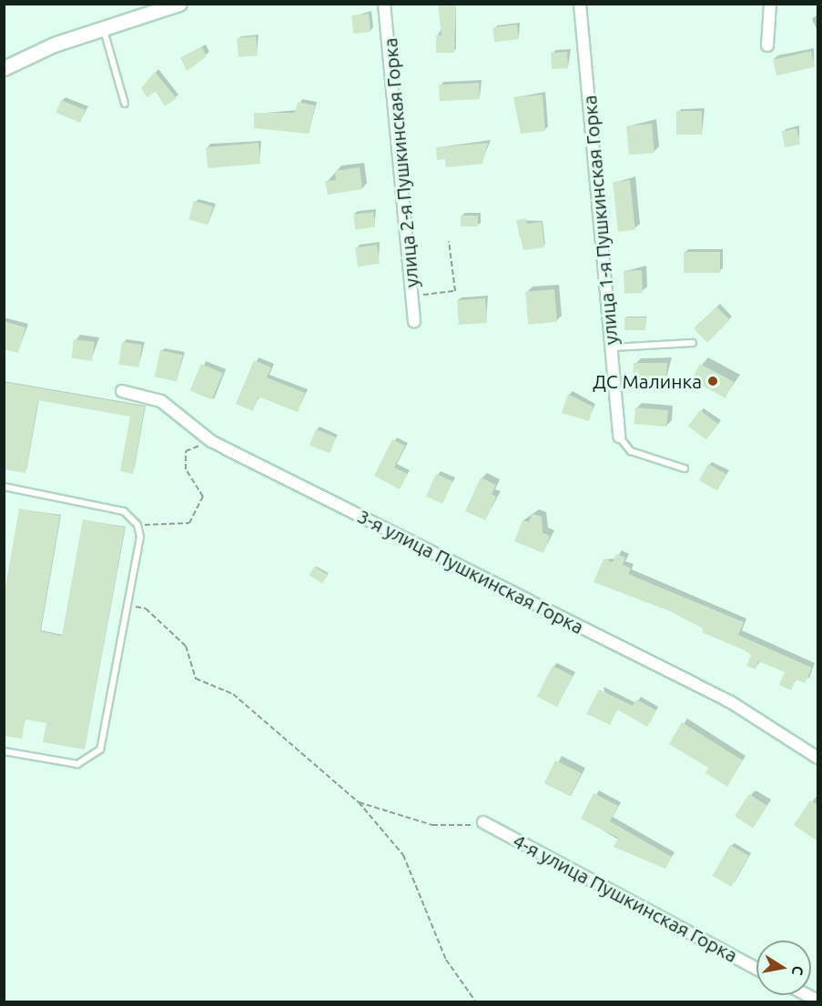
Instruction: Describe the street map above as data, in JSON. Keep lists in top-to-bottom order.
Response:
{
  "streets": {
    "street": [
      "улица 2-я Пушкинская Горка",
      "улица 1-я Пушкинская Горка",
      "3-я улица Пушкинская Горка",
      "4-я улица Пушкинская Горка"
    ]
  },
  "places": ["ДС Малинка"],
  "north": "right"
}
